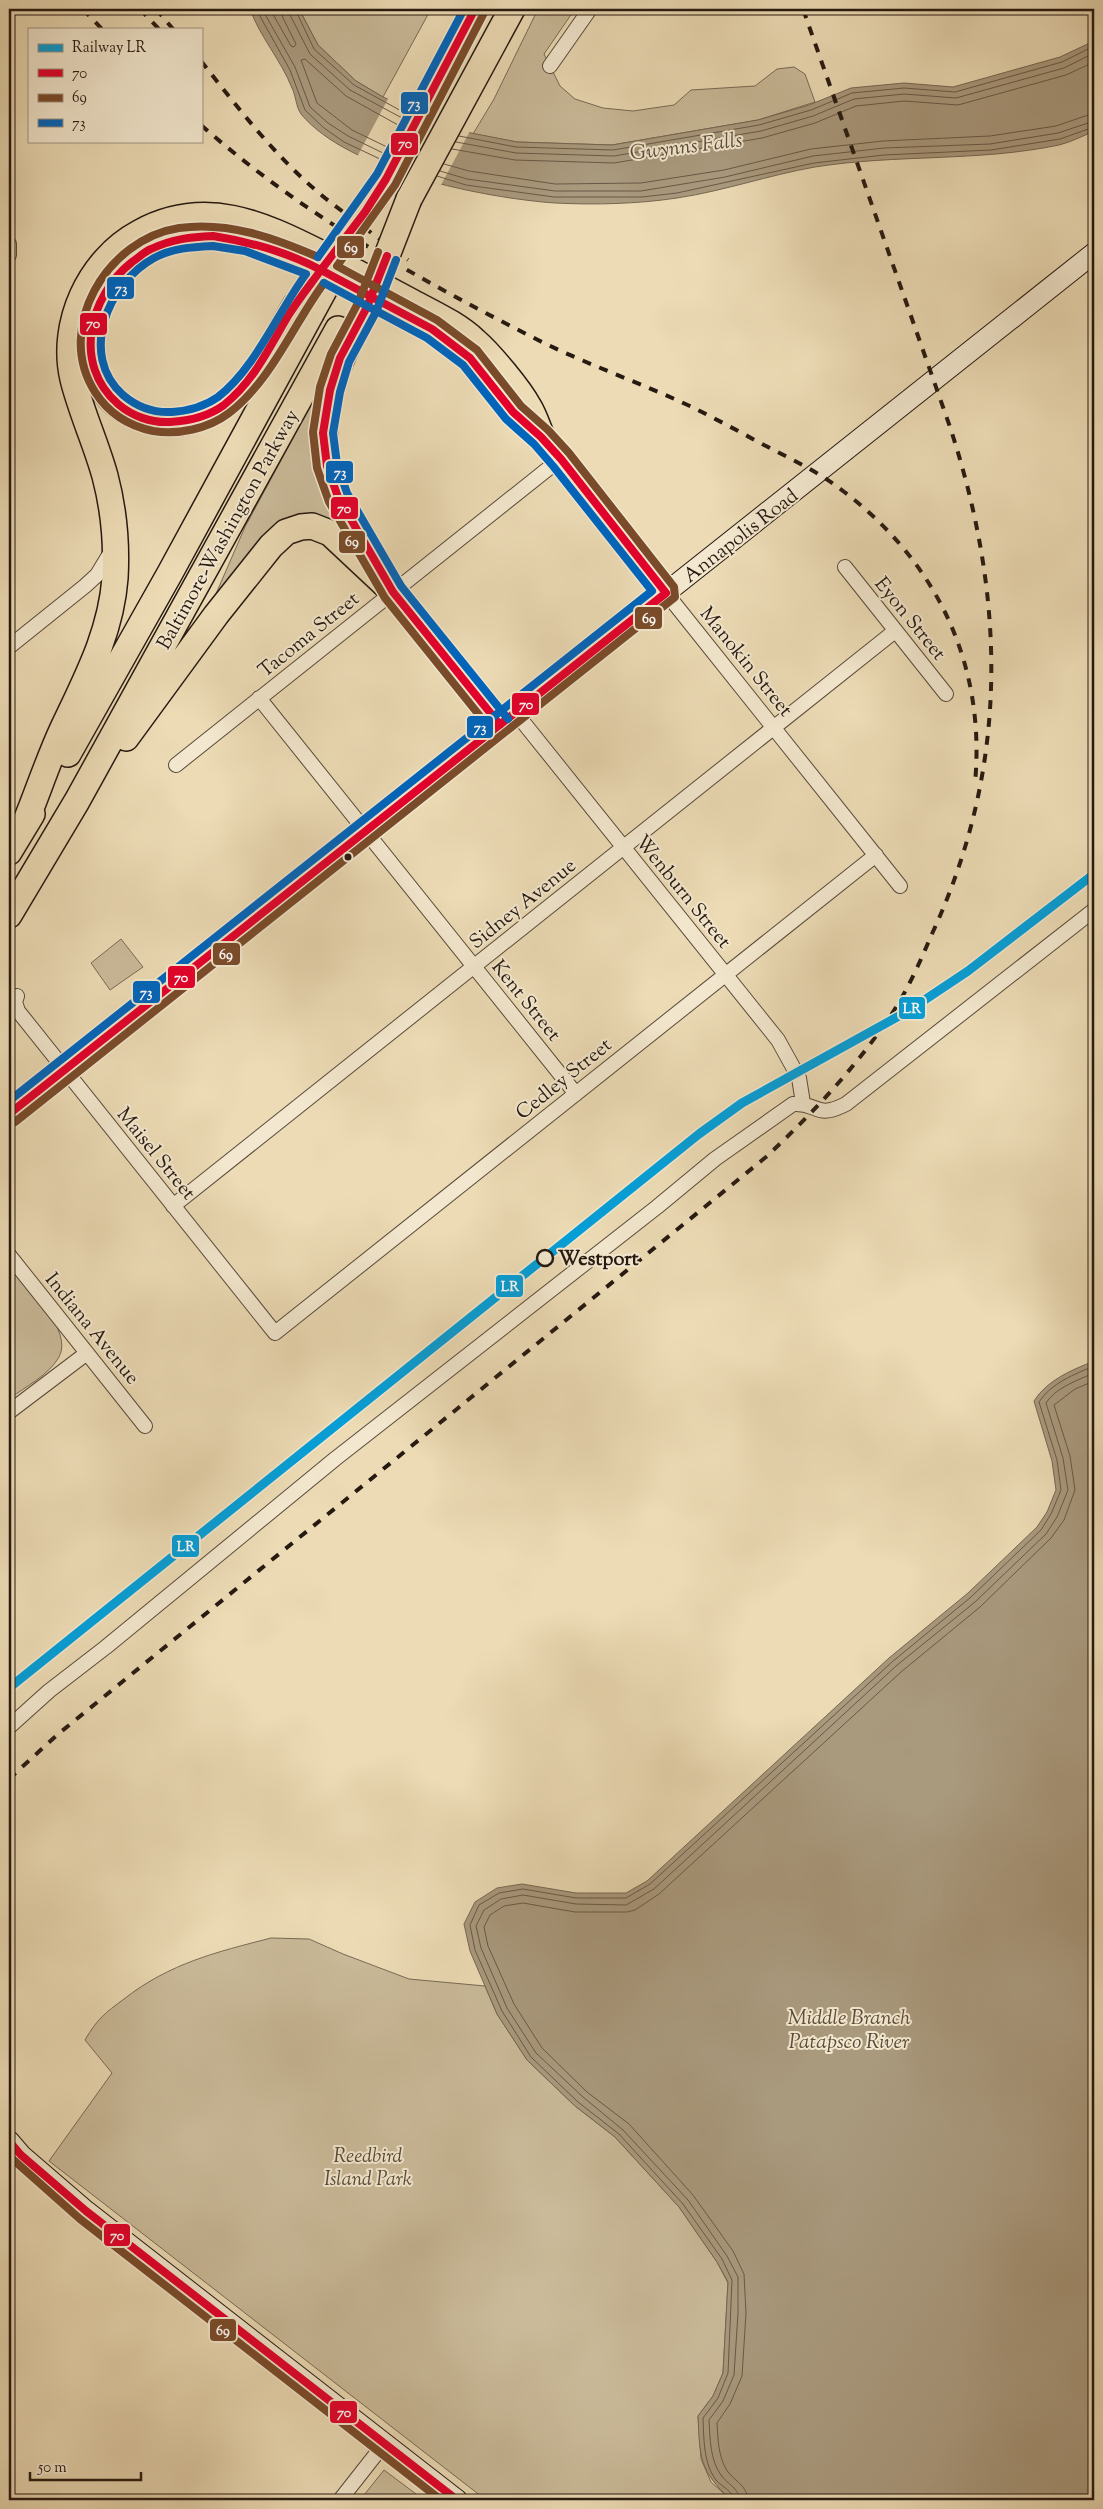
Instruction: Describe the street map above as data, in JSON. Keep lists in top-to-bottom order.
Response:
{
  "streets": {
    "highway": ["Baltimore-Washington Parkway"],
    "main road": ["Annapolis Road"],
    "street": [
      "Eyon Street",
      "Tacoma Street",
      "Manokin Street",
      "Wenburn Street",
      "Sidney Avenue",
      "Kent Street",
      "Cedley Street",
      "Maisel Street",
      "Indiana Avenue"
    ]
  },
  "crossings": [
    ["Annapolis Road", "Manokin Street"],
    ["Annapolis Road", "Wenburn Street"],
    ["Annapolis Road", "Kent Street"],
    ["Annapolis Road", "Maisel Street"],
    ["Eyon Street", "Sidney Avenue"],
    ["Tacoma Street", "Manokin Street"],
    ["Tacoma Street", "Kent Street"],
    ["Manokin Street", "Sidney Avenue"],
    ["Manokin Street", "Cedley Street"],
    ["Wenburn Street", "Sidney Avenue"],
    ["Wenburn Street", "Cedley Street"],
    ["Sidney Avenue", "Kent Street"],
    ["Sidney Avenue", "Maisel Street"],
    ["Kent Street", "Cedley Street"],
    ["Cedley Street", "Maisel Street"]
  ],
  "water": ["Gwynns Falls", "Middle Branch Patapsco River"],
  "parks": ["Reedbird Island Park"],
  "places": ["Westport"],
  "lines": [
    "transit line 70",
    "transit line 73",
    "transit line 69",
    "rail line LR"
  ],
  "legend": [
    "Railway LR",
    "70",
    "69",
    "73"
  ],
  "scale_bar": "50 m"
}
